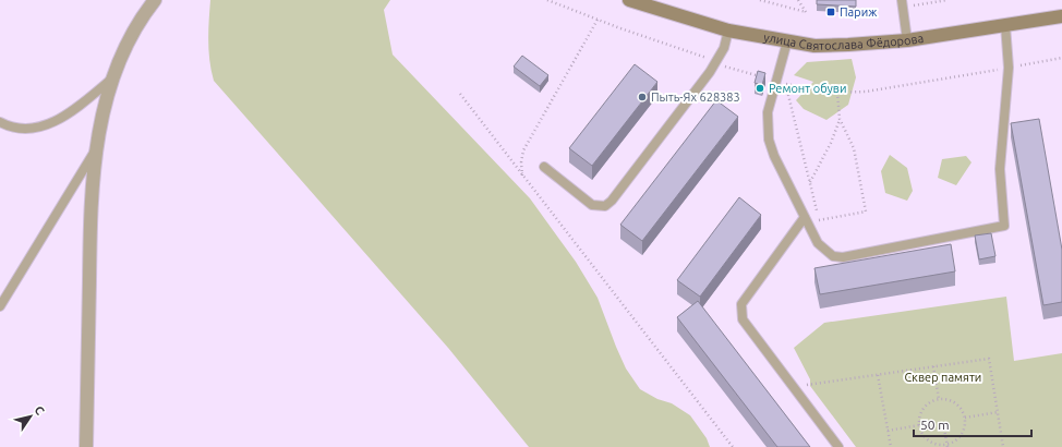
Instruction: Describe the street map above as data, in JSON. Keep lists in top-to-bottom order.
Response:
{
  "streets": {
    "street": ["улица Святослава Фёдорова"]
  },
  "parks": ["Сквер памяти"],
  "places": {
    "transit": ["Париж"],
    "other": ["Ремонт обуви", "Пыть-Ях 628383"]
  },
  "scale_bar": "50 m",
  "north": "top right"
}
